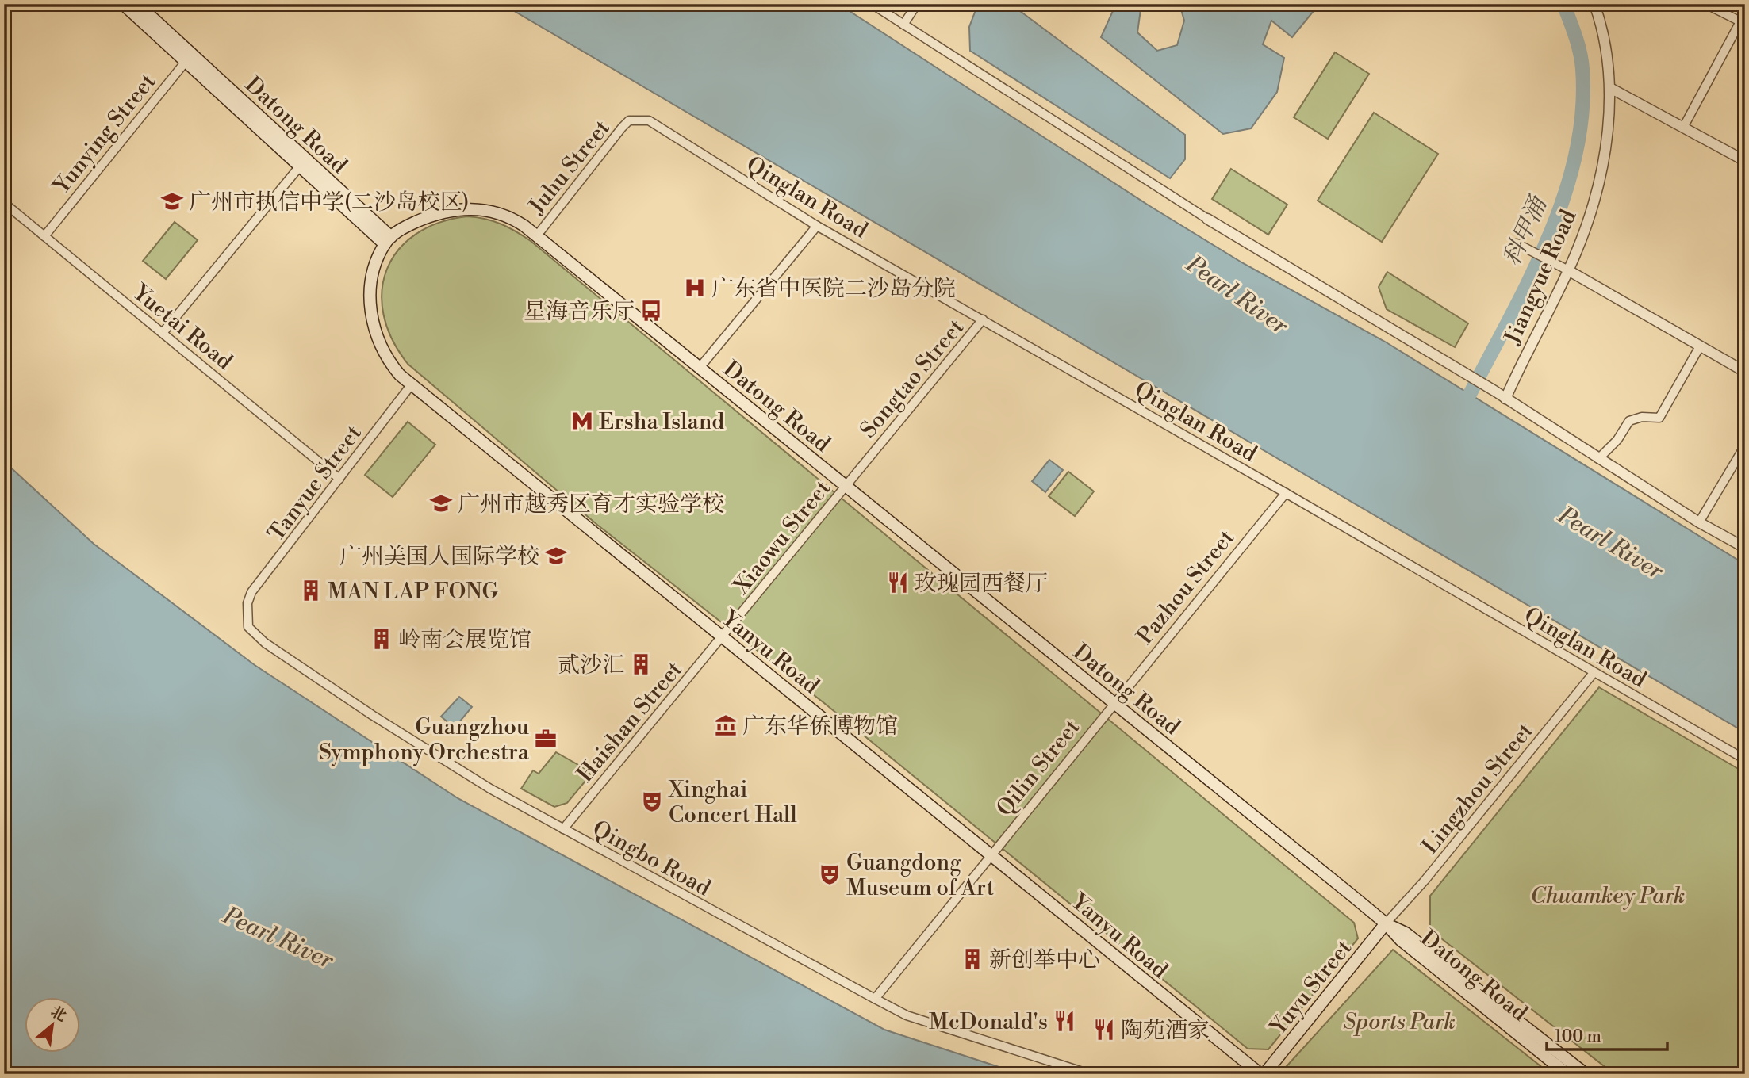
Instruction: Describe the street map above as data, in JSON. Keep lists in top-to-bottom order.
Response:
{
  "streets": {
    "main road": ["Datong Road", "Yanyu Road", "Yuyu Street"],
    "street": [
      "Yunying Street",
      "Juhu Street",
      "Qinglan Road",
      "Jiangyue Road",
      "Yuetai Road",
      "Songtao Street",
      "Tanyue Street",
      "Xiaowu Street",
      "Pazhou Street",
      "Haishan Street",
      "Qilin Street",
      "Lingzhou Street",
      "Qingbo Road"
    ]
  },
  "crossings": [
    ["Datong Road", "Yunying Street"],
    ["Datong Road", "Juhu Street"],
    ["Datong Road", "Songtao Street"],
    ["Datong Road", "Xiaowu Street"],
    ["Datong Road", "Pazhou Street"],
    ["Datong Road", "Yanyu Road"],
    ["Datong Road", "Qilin Street"],
    ["Datong Road", "Lingzhou Street"],
    ["Datong Road", "Yuyu Street"],
    ["Yunying Street", "Yuetai Road"],
    ["Juhu Street", "Qinglan Road"],
    ["Qinglan Road", "Songtao Street"],
    ["Qinglan Road", "Pazhou Street"],
    ["Qinglan Road", "Lingzhou Street"],
    ["Yuetai Road", "Tanyue Street"],
    ["Songtao Street", "Xiaowu Street"],
    ["Tanyue Street", "Yanyu Road"],
    ["Tanyue Street", "Qingbo Road"],
    ["Xiaowu Street", "Yanyu Road"],
    ["Xiaowu Street", "Haishan Street"],
    ["Pazhou Street", "Qilin Street"],
    ["Yanyu Road", "Haishan Street"],
    ["Yanyu Road", "Qilin Street"],
    ["Haishan Street", "Qingbo Road"],
    ["Qilin Street", "Qingbo Road"],
    ["Lingzhou Street", "Yuyu Street"]
  ],
  "water": ["科甲涌", "Pearl River"],
  "parks": ["Chuamkey Park", "Sports Park"],
  "places": {
    "school or university": ["广州市执信中学(二沙岛校区)", "广州市越秀区育才实验学校", "广州美国人国际学校"],
    "hospital": ["广东省中医院二沙岛分院"],
    "bus stop": ["星海音乐厅"],
    "metro station": ["Ersha Island"],
    "restaurant": ["玫瑰园西餐厅", "McDonald's", "陶苑酒家"],
    "building": [
      "MAN LAP FONG",
      "岭南会展览馆",
      "贰沙汇",
      "新创举中心"
    ],
    "museum": ["广东华侨博物馆"],
    "office": ["Guangzhou Symphony Orchestra"],
    "theatre": ["Xinghai Concert Hall", "Guangdong Museum of Art"]
  },
  "scale_bar": "100 m",
  "north": "top right"
}
